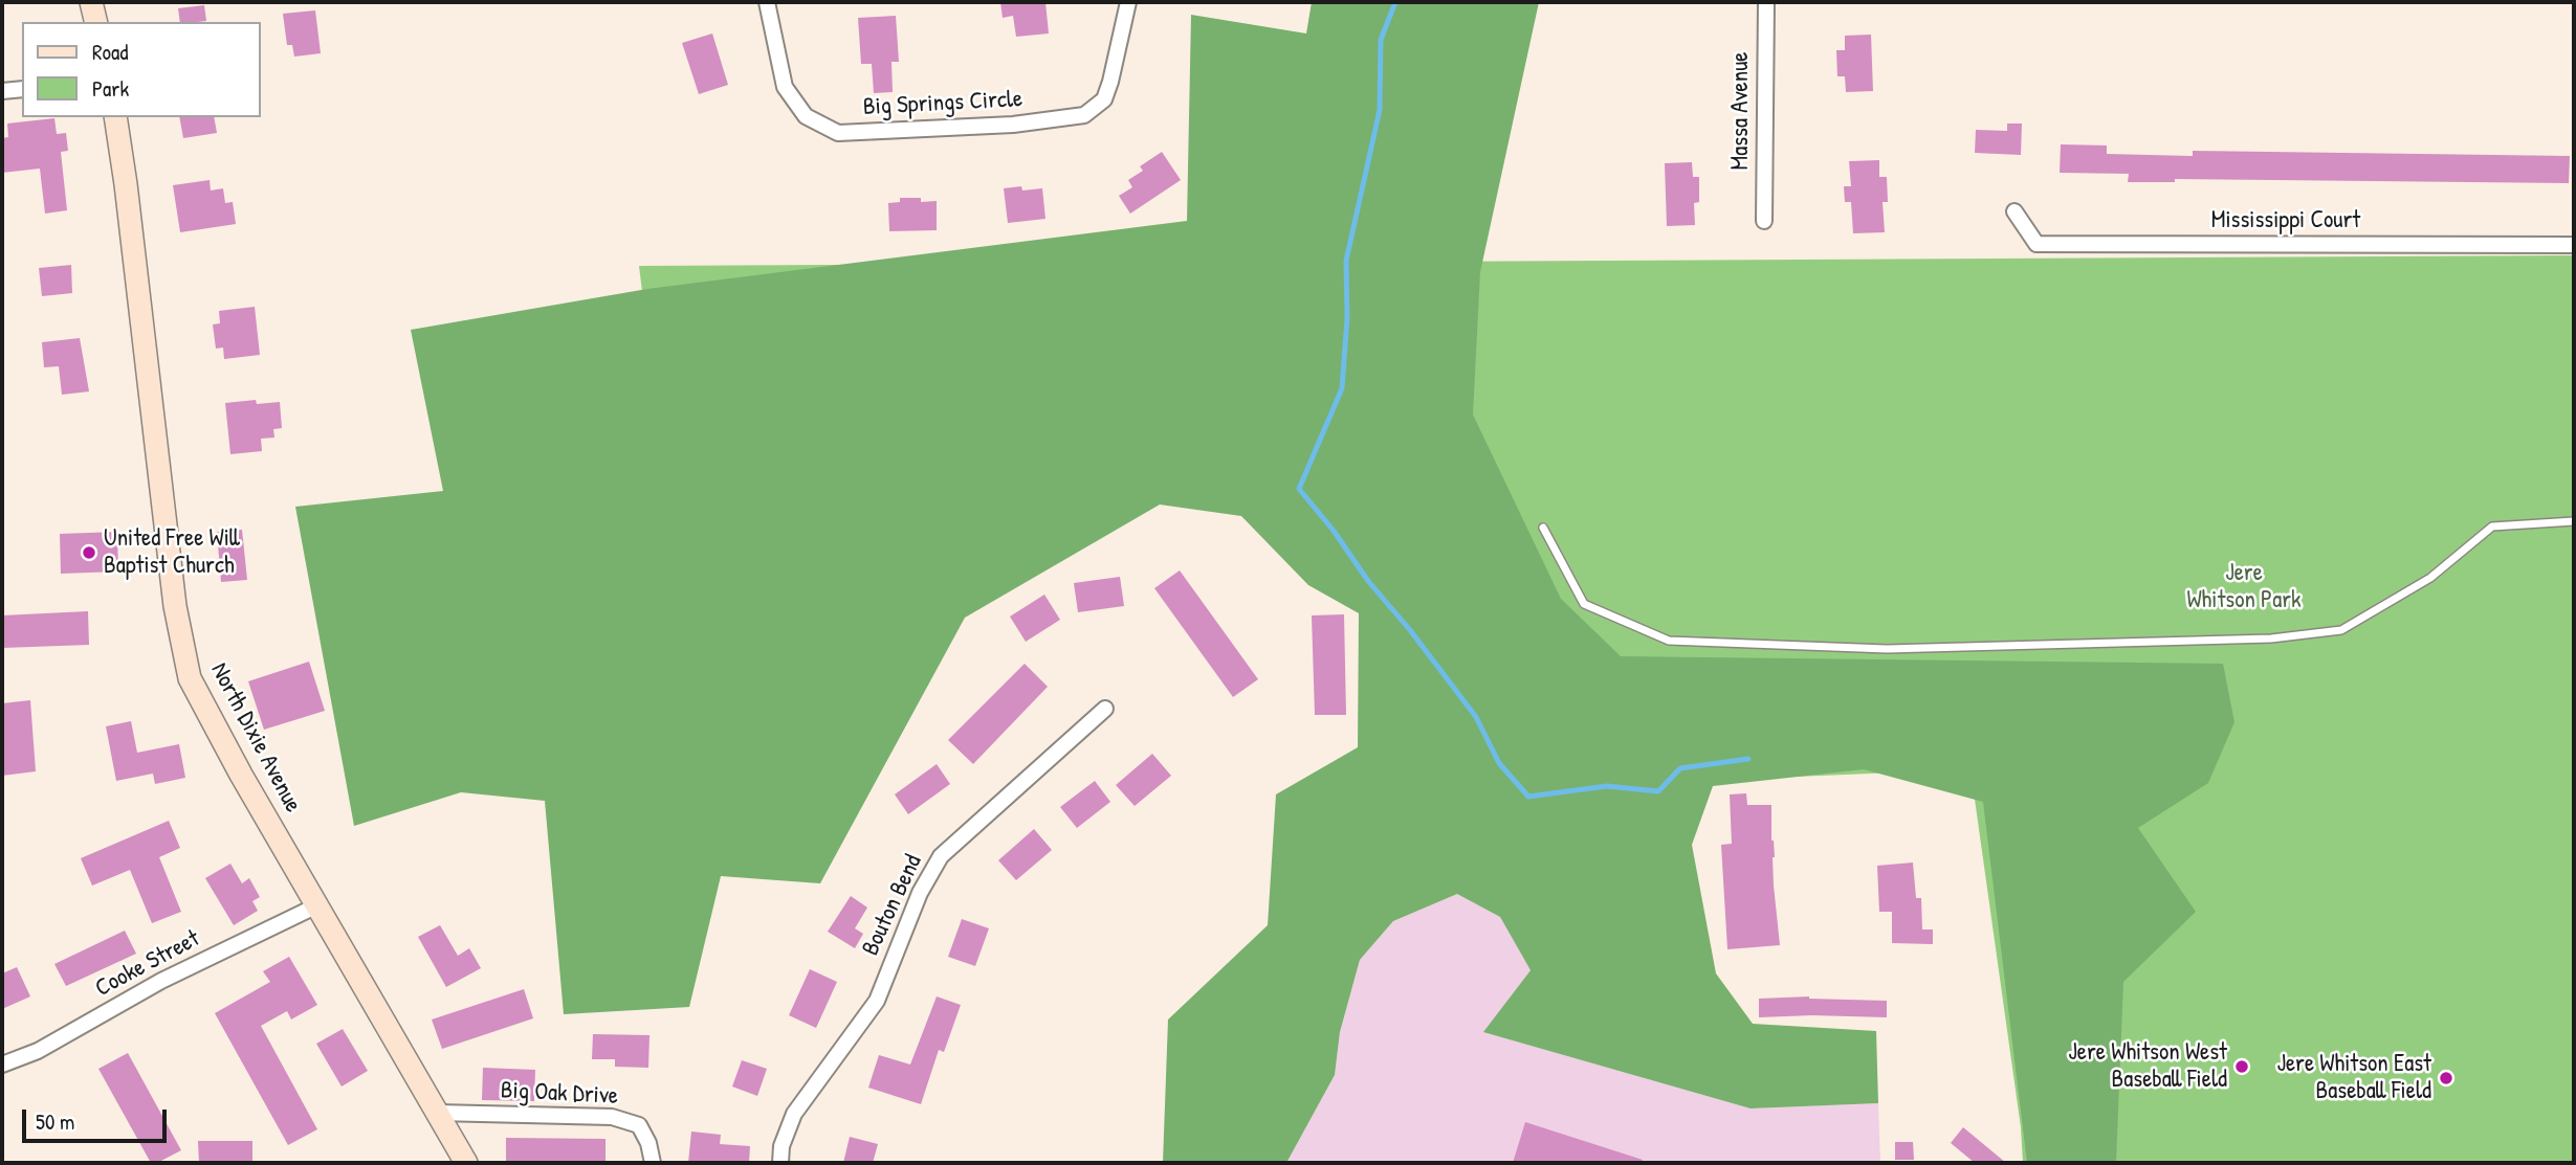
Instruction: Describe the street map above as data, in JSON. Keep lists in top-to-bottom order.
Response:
{
  "streets": {
    "street": [
      "Big Springs Circle",
      "Massa Avenue",
      "Mississippi Court",
      "North Dixie Avenue",
      "Bouton Bend",
      "Cooke Street",
      "Big Oak Drive"
    ]
  },
  "crossings": [
    ["North Dixie Avenue", "Cooke Street"],
    ["North Dixie Avenue", "Big Oak Drive"]
  ],
  "parks": ["Jere Whitson Park"],
  "places": ["United Free Will Baptist Church", "Jere Whitson West Baseball Field", "Jere Whitson East Baseball Field"],
  "legend": ["Road", "Park"],
  "scale_bar": "50 m"
}
